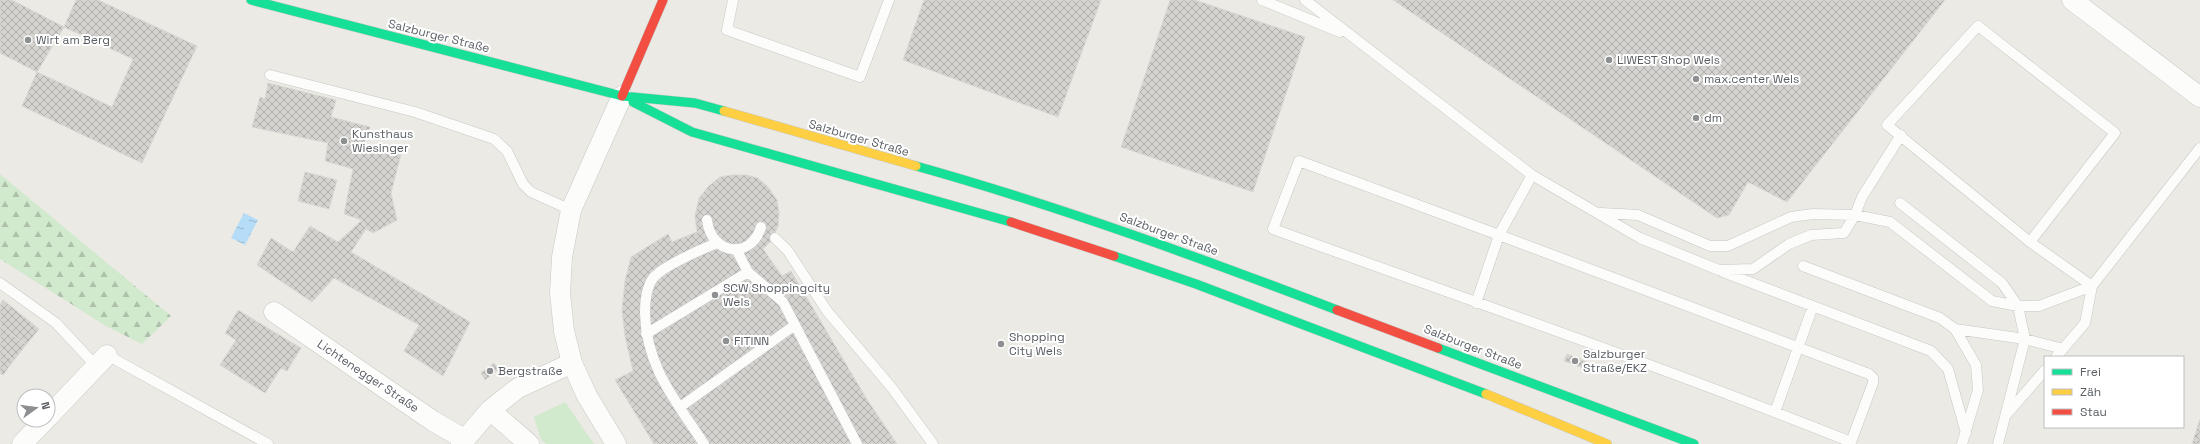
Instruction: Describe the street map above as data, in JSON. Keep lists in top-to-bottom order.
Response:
{
  "streets": {
    "main road": ["Salzburger Straße"],
    "street": ["Lichtenegger Straße"]
  },
  "places": [
    "Wirt am Berg",
    "LIWEST Shop Wels",
    "max.center Wels",
    "dm",
    "Kunsthaus Wiesinger",
    "SCW Shoppingcity Wels",
    "FITINN",
    "Shopping City Wels",
    "Salzburger Straße/EKZ",
    "Bergstraße"
  ],
  "legend": ["Frei", "Zäh", "Stau"],
  "north": "right"
}
